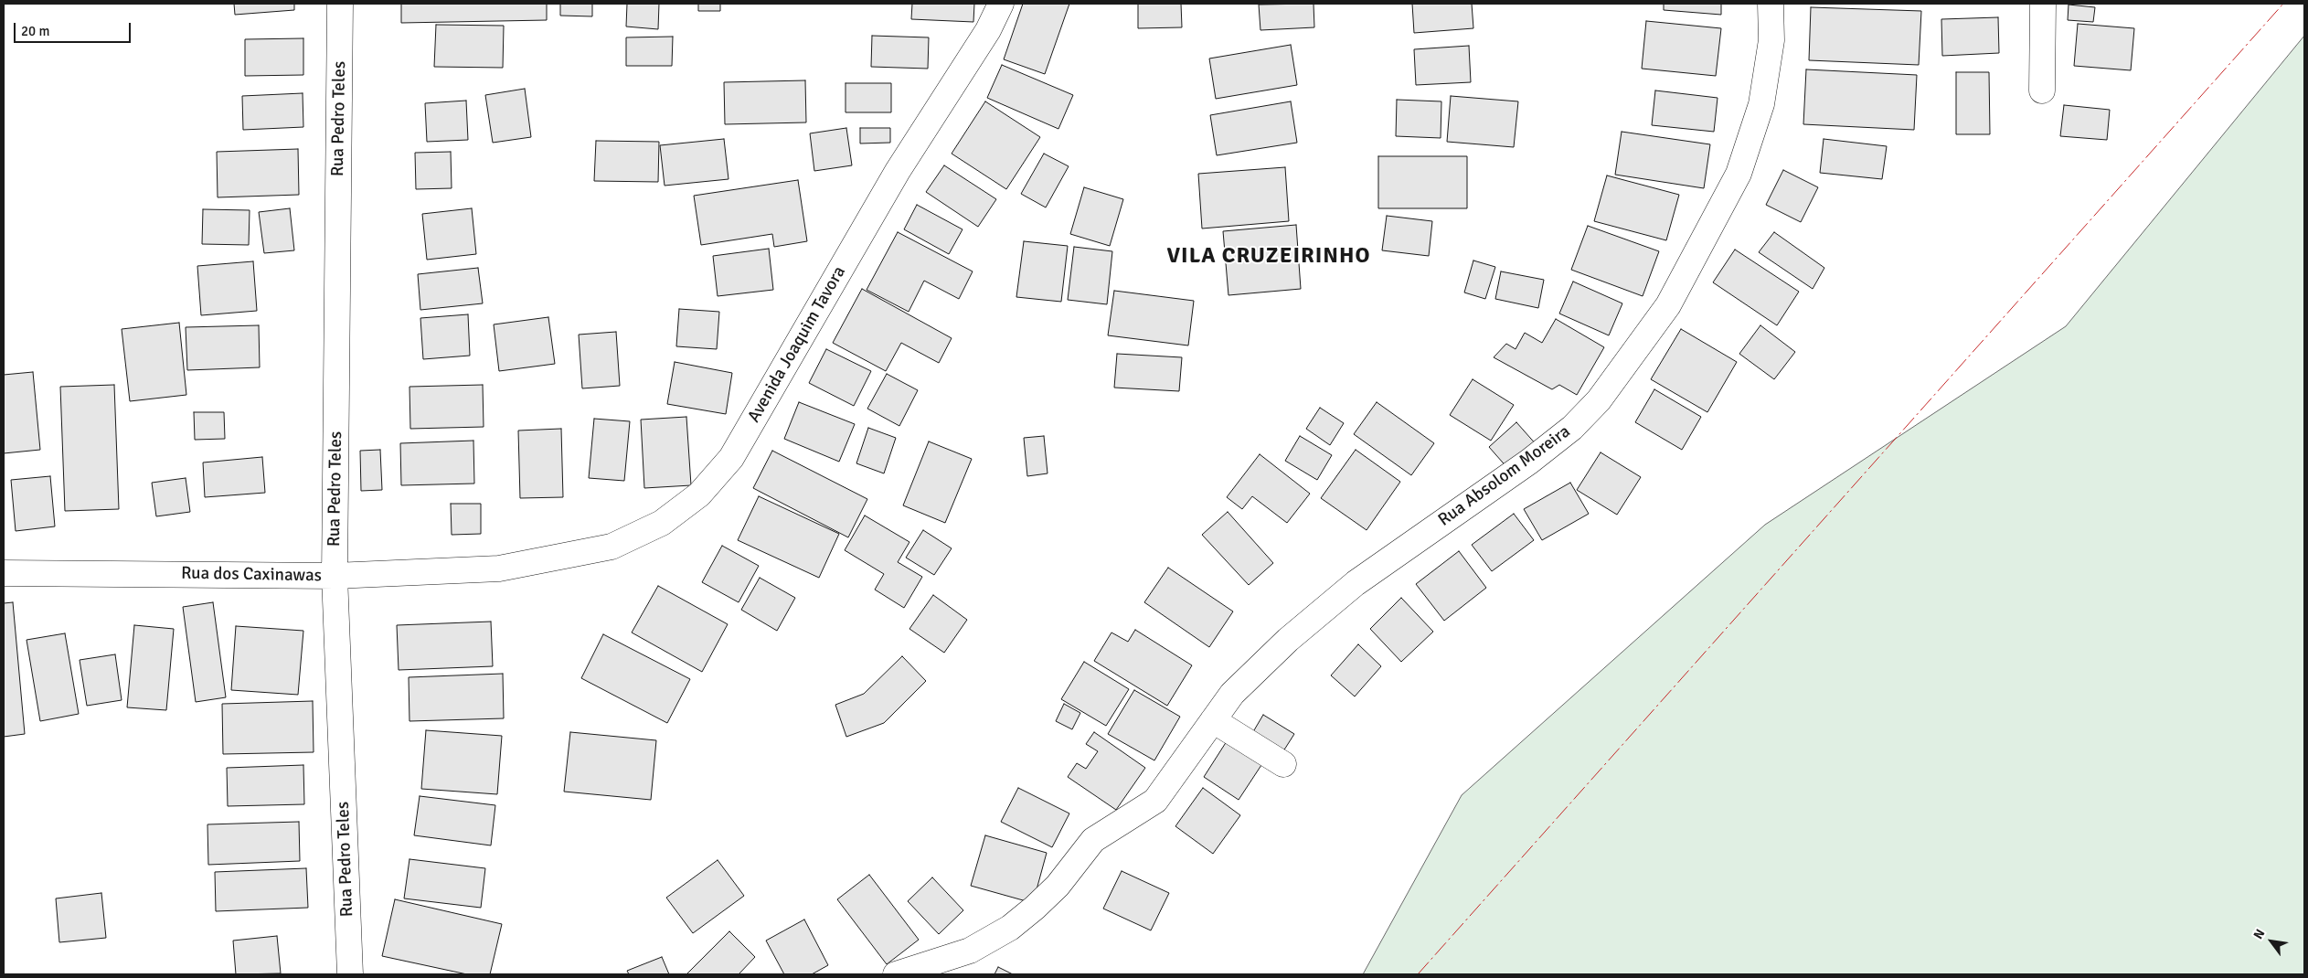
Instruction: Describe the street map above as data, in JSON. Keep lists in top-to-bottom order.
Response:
{
  "streets": {
    "street": [
      "Rua Pedro Teles",
      "Avenida Joaquim Tavora",
      "Rua Absolom Moreira",
      "Rua dos Caxinawas"
    ]
  },
  "crossings": [
    ["Rua Pedro Teles", "Rua dos Caxinawas"],
    ["Avenida Joaquim Tavora", "Rua dos Caxinawas"]
  ],
  "districts": ["VILA CRUZEIRINHO"],
  "scale_bar": "20 m",
  "north": "top left"
}
